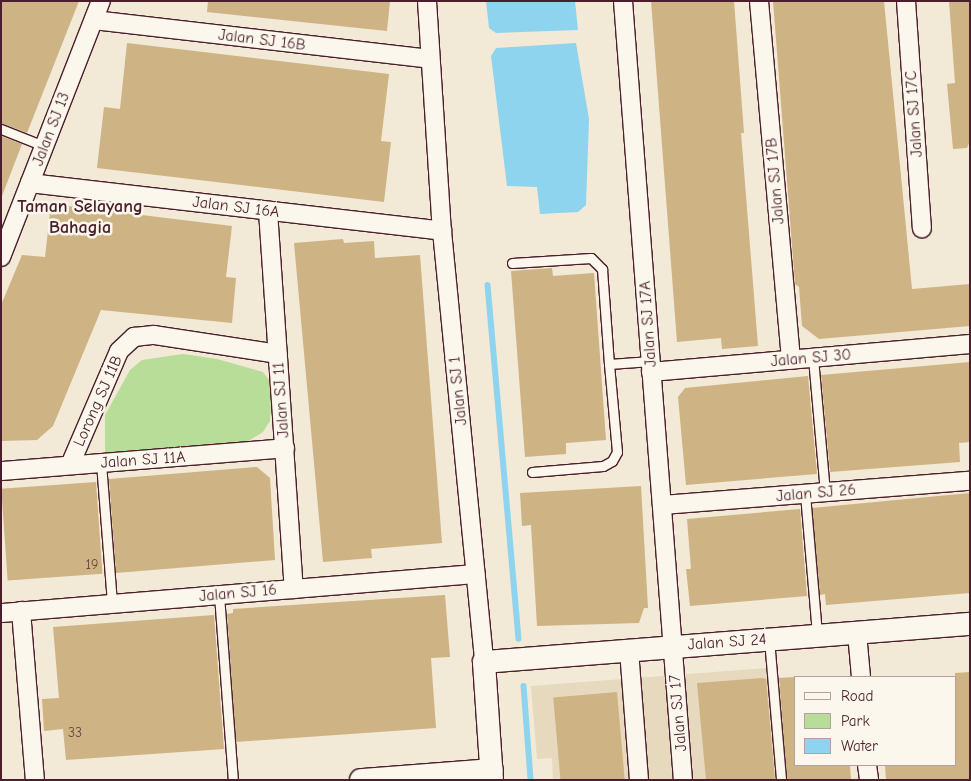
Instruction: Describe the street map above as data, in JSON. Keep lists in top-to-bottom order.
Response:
{
  "streets": {
    "street": [
      "Jalan SJ 16B",
      "Jalan SJ 17C",
      "Jalan SJ 13",
      "Jalan SJ 17B",
      "Jalan SJ 16A",
      "Jalan SJ 17A",
      "Jalan SJ 30",
      "Jalan SJ 1",
      "Jalan SJ 11",
      "Lorong SJ 11B",
      "Jalan SJ 11A",
      "Jalan SJ 26",
      "Jalan SJ 16",
      "Jalan SJ 24",
      "Jalan SJ 17"
    ]
  },
  "crossings": [
    ["Jalan SJ 16B", "Jalan SJ 13"],
    ["Jalan SJ 16B", "Jalan SJ 1"],
    ["Jalan SJ 13", "Jalan SJ 16A"],
    ["Jalan SJ 17B", "Jalan SJ 30"],
    ["Jalan SJ 16A", "Jalan SJ 1"],
    ["Jalan SJ 16A", "Jalan SJ 11"],
    ["Jalan SJ 17A", "Jalan SJ 30"],
    ["Jalan SJ 17A", "Jalan SJ 26"],
    ["Jalan SJ 17A", "Jalan SJ 24"],
    ["Jalan SJ 17A", "Jalan SJ 17"],
    ["Jalan SJ 1", "Jalan SJ 16"],
    ["Jalan SJ 1", "Jalan SJ 24"],
    ["Jalan SJ 11", "Lorong SJ 11B"],
    ["Jalan SJ 11", "Jalan SJ 11A"],
    ["Jalan SJ 11", "Jalan SJ 16"],
    ["Lorong SJ 11B", "Jalan SJ 11A"],
    ["Jalan SJ 24", "Jalan SJ 17"]
  ],
  "districts": ["Taman Selayang Bahagia"],
  "house_numbers": ["19", "33"],
  "legend": ["Road", "Park", "Water"]
}
